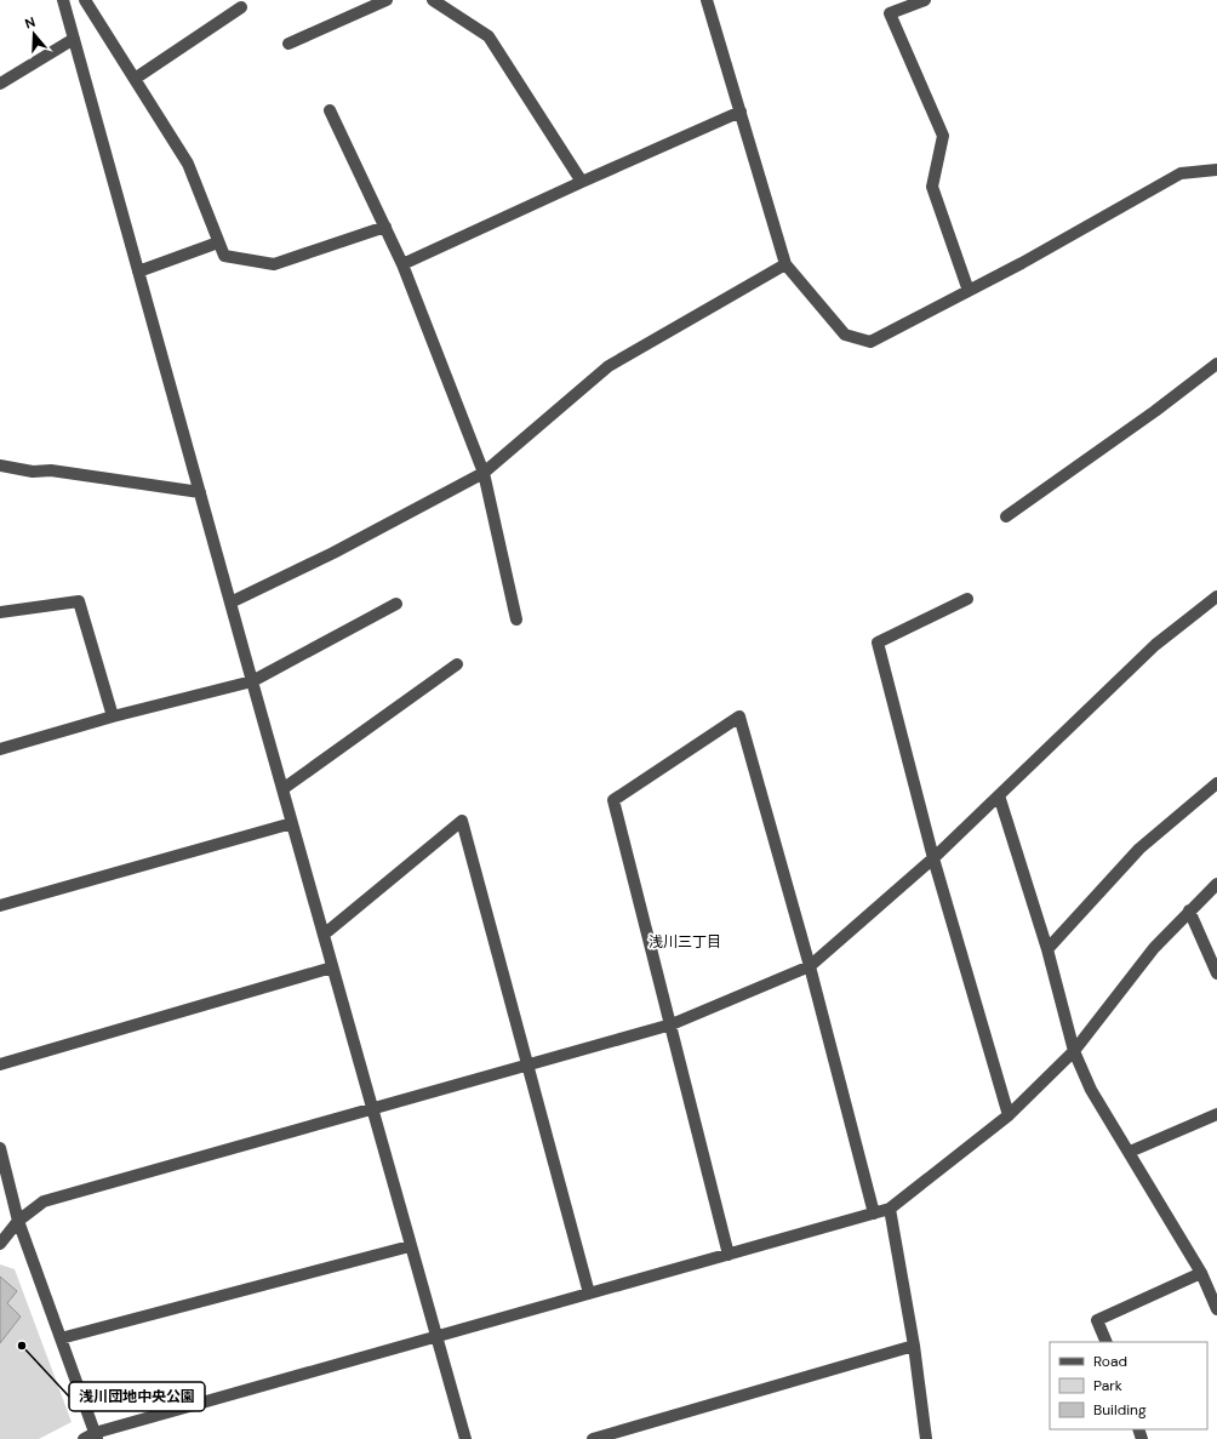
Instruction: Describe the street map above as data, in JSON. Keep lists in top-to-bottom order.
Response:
{
  "districts": ["浅川三丁目"],
  "places": ["浅川団地中央公園"],
  "legend": ["Road", "Park", "Building"],
  "north": "top"
}
